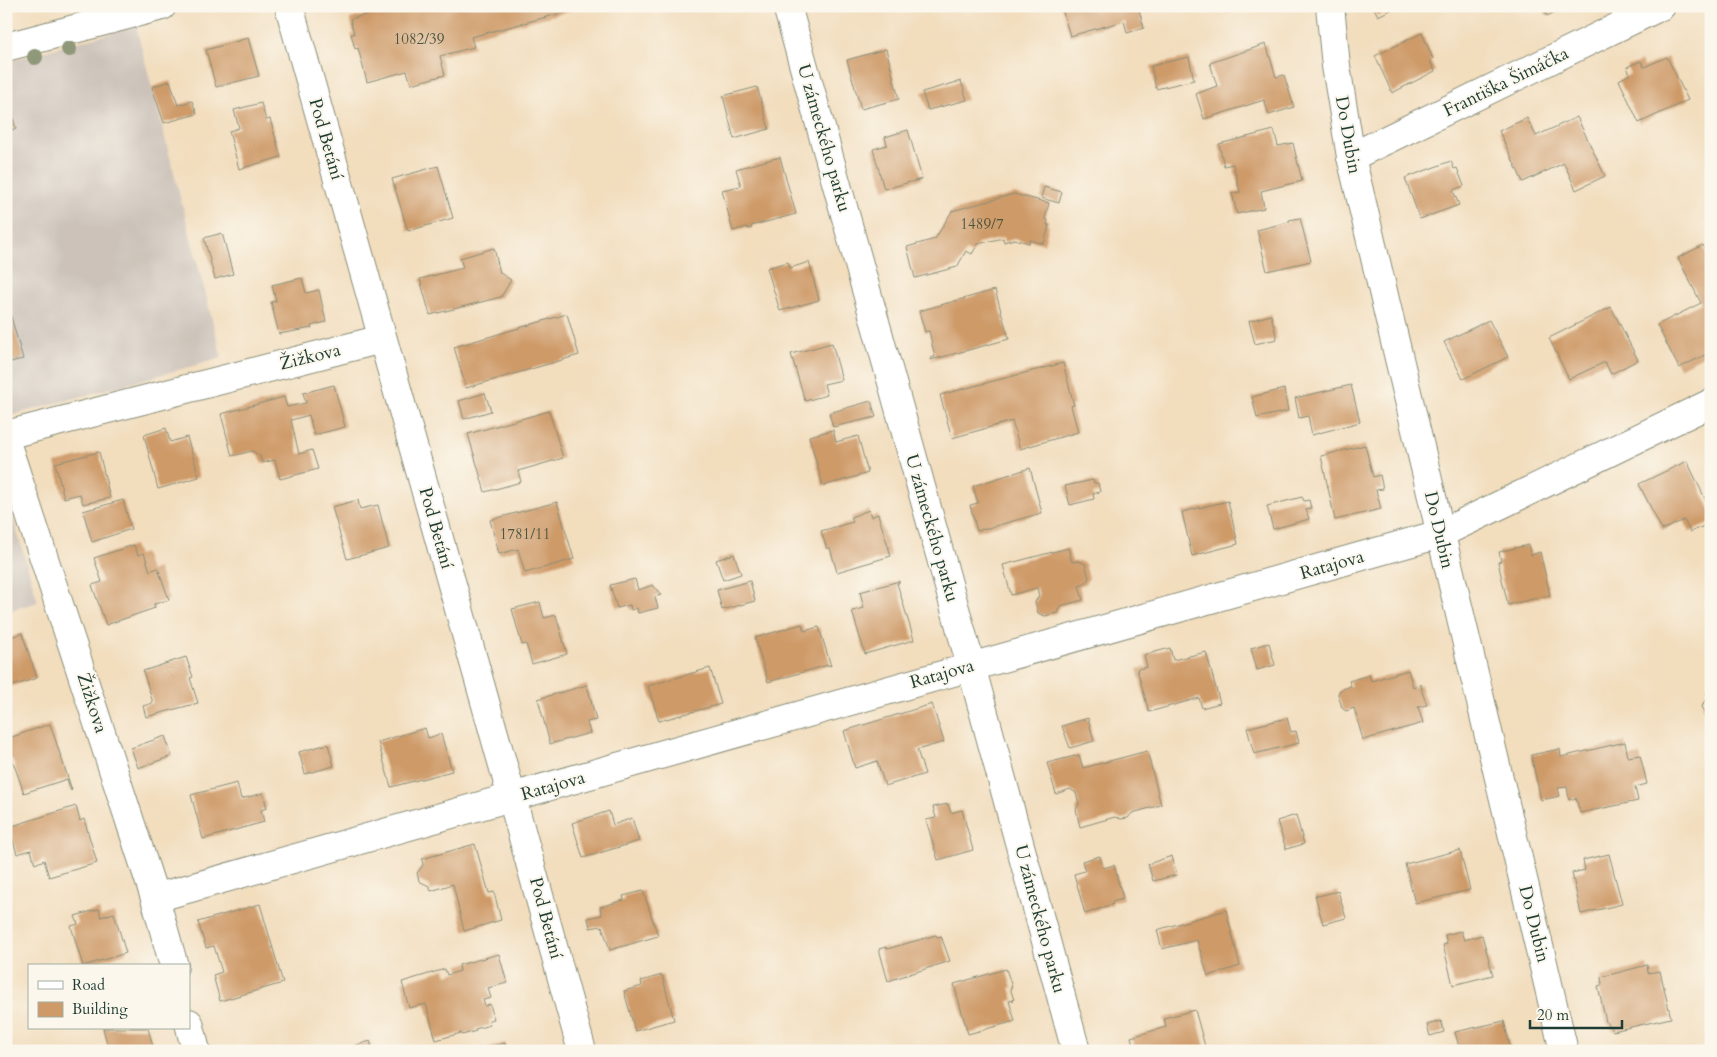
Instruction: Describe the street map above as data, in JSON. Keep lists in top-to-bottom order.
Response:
{
  "streets": {
    "street": [
      "Františka Šimáčka",
      "Do Dubin",
      "U zámeckého parku",
      "Pod Betání",
      "Žižkova",
      "Ratajova"
    ]
  },
  "crossings": [
    ["Františka Šimáčka", "Do Dubin"],
    ["Do Dubin", "Ratajova"],
    ["U zámeckého parku", "Ratajova"],
    ["Pod Betání", "Žižkova"],
    ["Pod Betání", "Ratajova"],
    ["Žižkova", "Ratajova"]
  ],
  "house_numbers": ["1082/39", "1489/7", "1781/11"],
  "legend": ["Road", "Building"],
  "scale_bar": "20 m"
}
